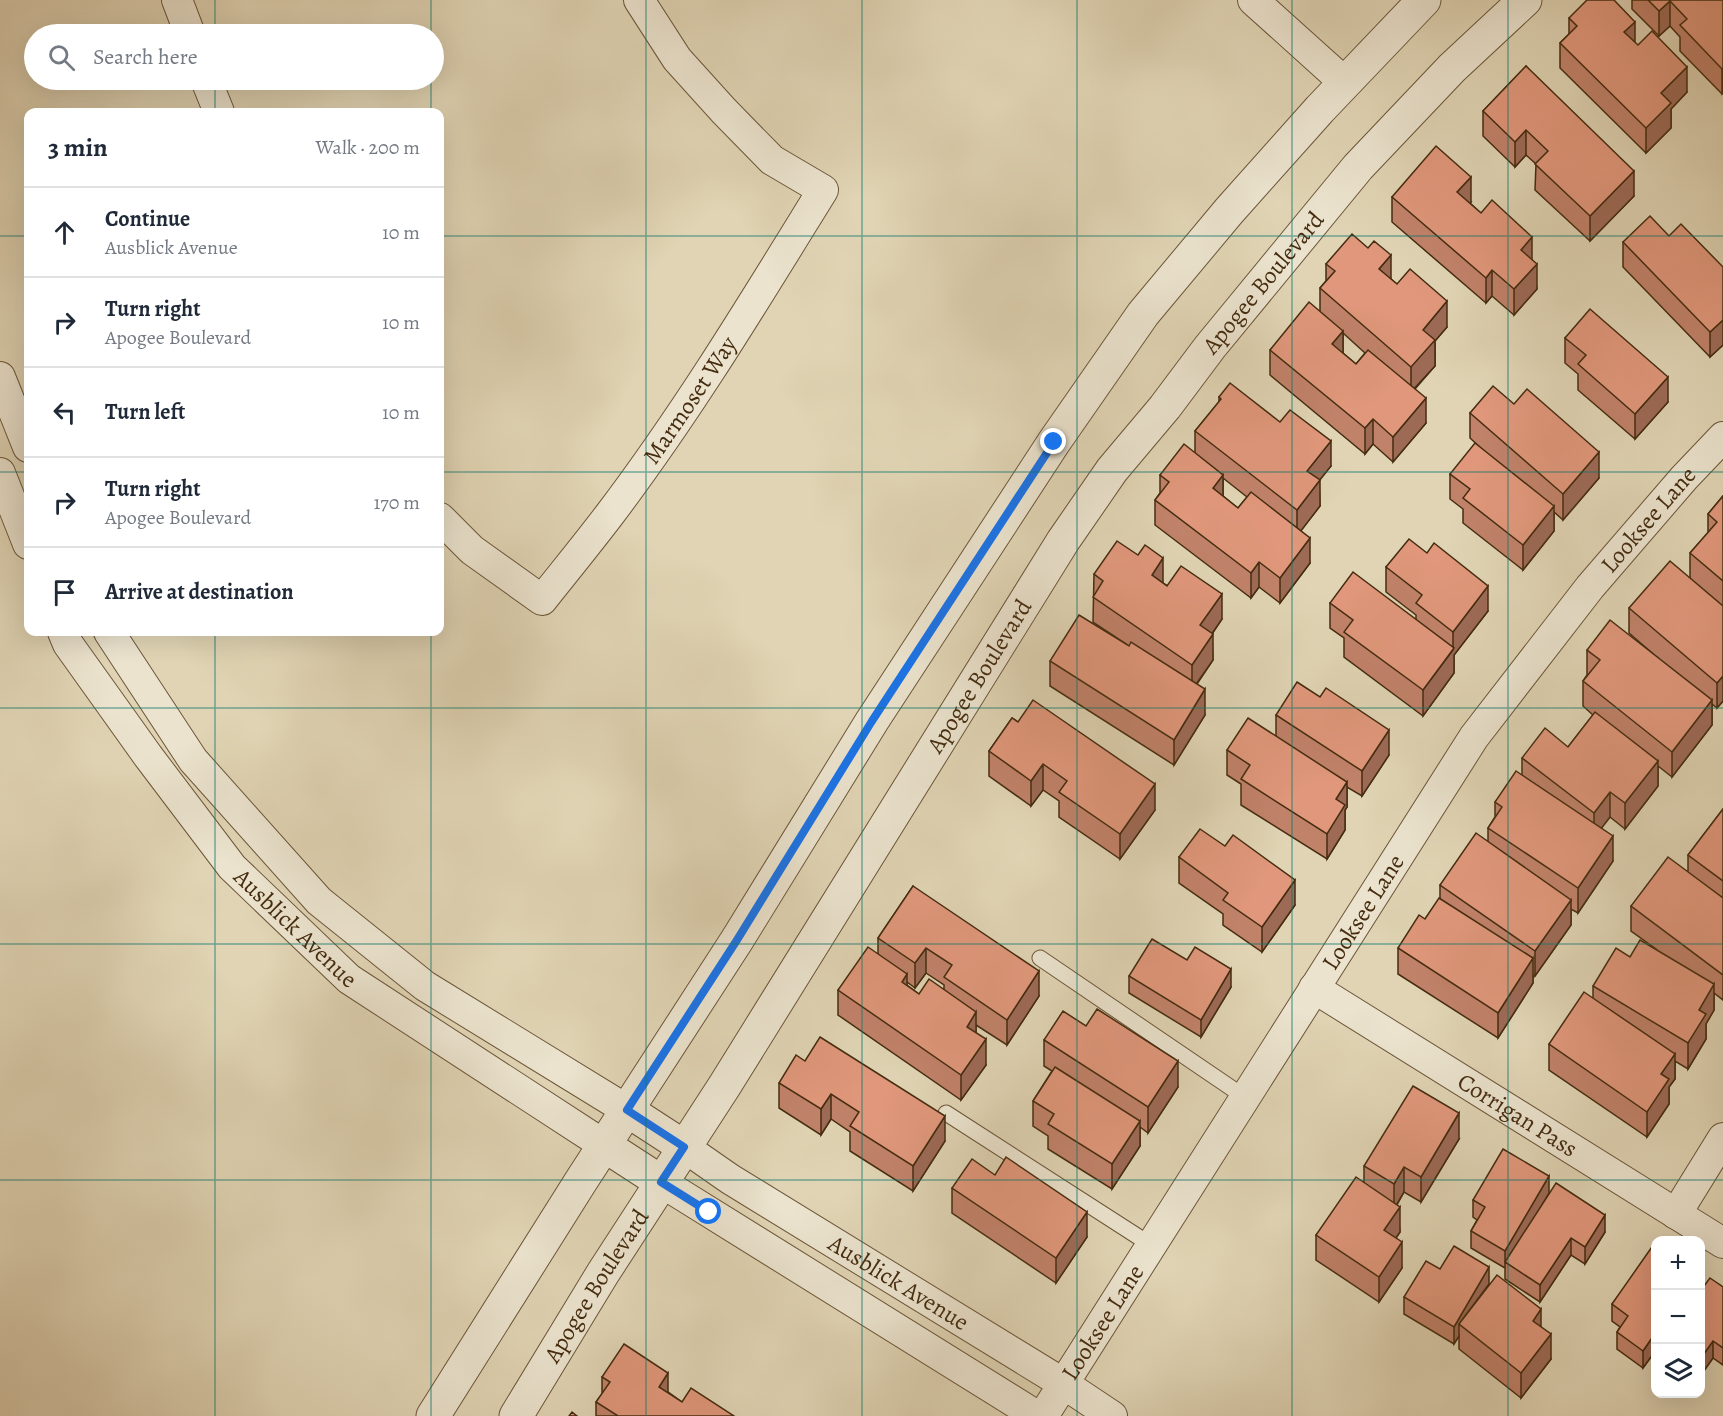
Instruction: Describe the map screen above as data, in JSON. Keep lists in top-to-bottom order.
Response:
{
  "streets": {
    "street": [
      "Apogee Boulevard",
      "Marmoset Way",
      "Looksee Lane",
      "Ausblick Avenue",
      "Corrigan Pass"
    ]
  },
  "crossings": [
    ["Apogee Boulevard", "Ausblick Avenue"],
    ["Looksee Lane", "Ausblick Avenue"],
    ["Looksee Lane", "Corrigan Pass"]
  ],
  "page": {
    "search": "Search here",
    "heading": ["3 min", "Walk · 200 m"],
    "list": [
      ["Continue", "Ausblick Avenue", "10 m"],
      ["Turn right", "Apogee Boulevard", "10 m"],
      ["Turn left", "10 m"],
      ["Turn right", "Apogee Boulevard", "170 m"],
      "Arrive at destination"
    ],
    "map_buttons": ["+", "−"]
  }
}
